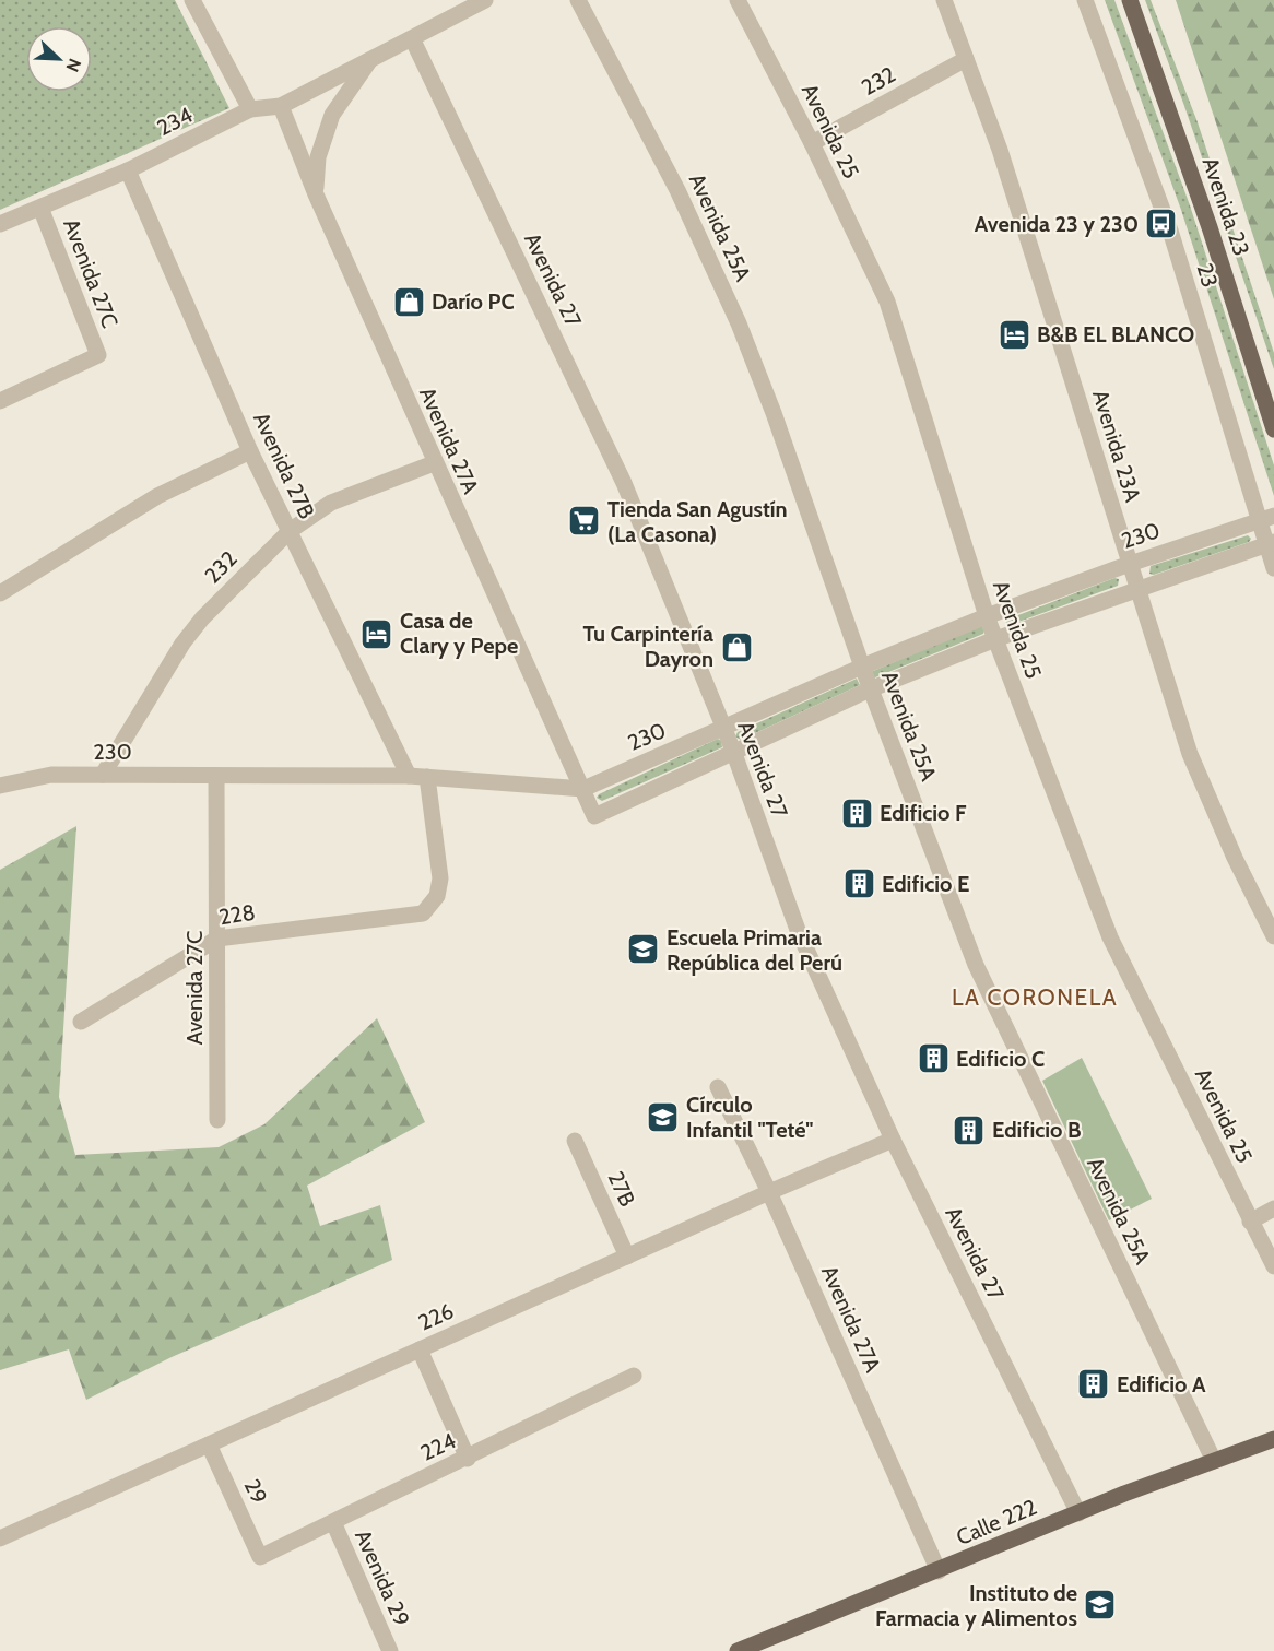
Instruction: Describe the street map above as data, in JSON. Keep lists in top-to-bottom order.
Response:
{
  "streets": {
    "main road": ["Avenida 23", "Calle 222"],
    "street": [
      "232",
      "234",
      "Avenida 25",
      "Avenida 25A",
      "Avenida 27C",
      "23",
      "Avenida 27",
      "Avenida 27A",
      "Avenida 23A",
      "Avenida 27B",
      "230",
      "228",
      "27B",
      "226",
      "224",
      "29",
      "Avenida 29"
    ]
  },
  "crossings": [
    ["232", "Avenida 25"],
    ["232", "Avenida 27A"],
    ["232", "Avenida 23A"],
    ["232", "Avenida 27B"],
    ["232", "230"],
    ["234", "Avenida 27C"],
    ["234", "Avenida 27"],
    ["234", "Avenida 27A"],
    ["234", "Avenida 27B"],
    ["Avenida 25", "230"],
    ["Avenida 25A", "230"],
    ["Avenida 25A", "Calle 222"],
    ["Avenida 27C", "230"],
    ["Avenida 27C", "228"],
    ["23", "230"],
    ["Avenida 27", "Avenida 27A"],
    ["Avenida 27", "230"],
    ["Avenida 27", "226"],
    ["Avenida 27", "Calle 222"],
    ["Avenida 27A", "230"],
    ["Avenida 27A", "226"],
    ["Avenida 27A", "Calle 222"],
    ["Avenida 23A", "230"],
    ["Avenida 27B", "230"],
    ["230", "228"],
    ["27B", "226"],
    ["226", "29"],
    ["224", "29"],
    ["224", "Avenida 29"]
  ],
  "districts": ["LA CORONELA"],
  "places": {
    "bus stop": ["Avenida 23 y 230"],
    "shop": ["Darío PC", "Tu Carpintería Dayron"],
    "hotel": ["B&B EL BLANCO", "Casa de Clary y Pepe"],
    "supermarket": ["Tienda San Agustín (La Casona)"],
    "building": [
      "Edificio F",
      "Edificio E",
      "Edificio C",
      "Edificio B",
      "Edificio A"
    ],
    "school or university": ["Escuela Primaria República del Perú", "Círculo Infantil \"Teté\"", "Instituto de Farmacia y Alimentos"]
  },
  "north": "bottom right"
}
